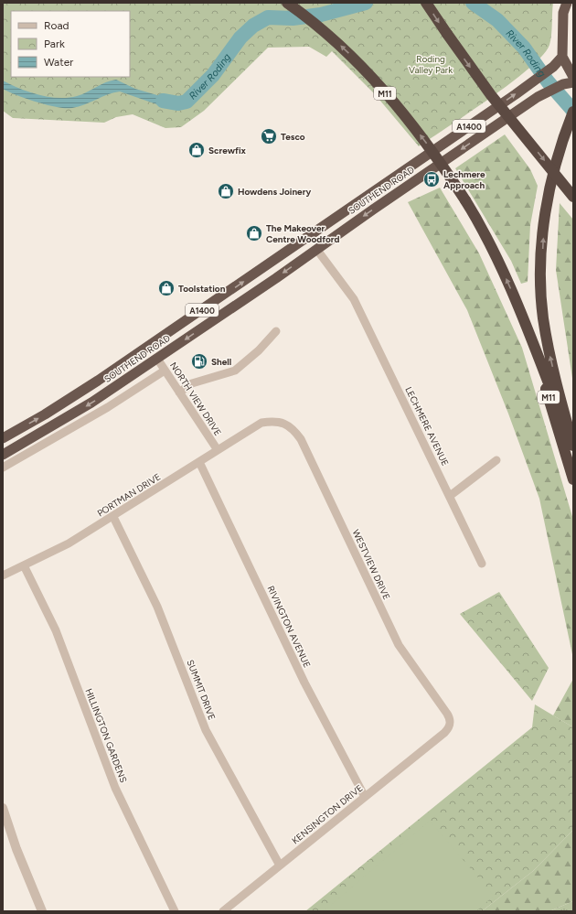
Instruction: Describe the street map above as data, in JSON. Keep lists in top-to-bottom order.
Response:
{
  "streets": {
    "highway": ["M11", "A1400", "SOUTHEND ROAD"],
    "street": [
      "NORTH VIEW DRIVE",
      "LECHMERE AVENUE",
      "PORTMAN DRIVE",
      "WESTVIEW DRIVE",
      "RIVINGTON AVENUE",
      "SUMMIT DRIVE",
      "HILLINGTON GARDENS",
      "KENSINGTON DRIVE"
    ]
  },
  "crossings": [
    ["SOUTHEND ROAD", "NORTH VIEW DRIVE"],
    ["SOUTHEND ROAD", "LECHMERE AVENUE"],
    ["NORTH VIEW DRIVE", "PORTMAN DRIVE"],
    ["PORTMAN DRIVE", "WESTVIEW DRIVE"],
    ["PORTMAN DRIVE", "RIVINGTON AVENUE"],
    ["PORTMAN DRIVE", "SUMMIT DRIVE"],
    ["PORTMAN DRIVE", "HILLINGTON GARDENS"],
    ["WESTVIEW DRIVE", "KENSINGTON DRIVE"],
    ["RIVINGTON AVENUE", "KENSINGTON DRIVE"],
    ["SUMMIT DRIVE", "KENSINGTON DRIVE"]
  ],
  "water": ["River Roding"],
  "parks": ["Roding Valley Park"],
  "places": {
    "supermarket": ["Tesco"],
    "shop": [
      "Screwfix",
      "Howdens Joinery",
      "The Makeover Centre Woodford",
      "Toolstation"
    ],
    "bus stop": ["Lechmere Approach"],
    "fuel station": ["Shell"]
  },
  "legend": ["Road", "Park", "Water"]
}
